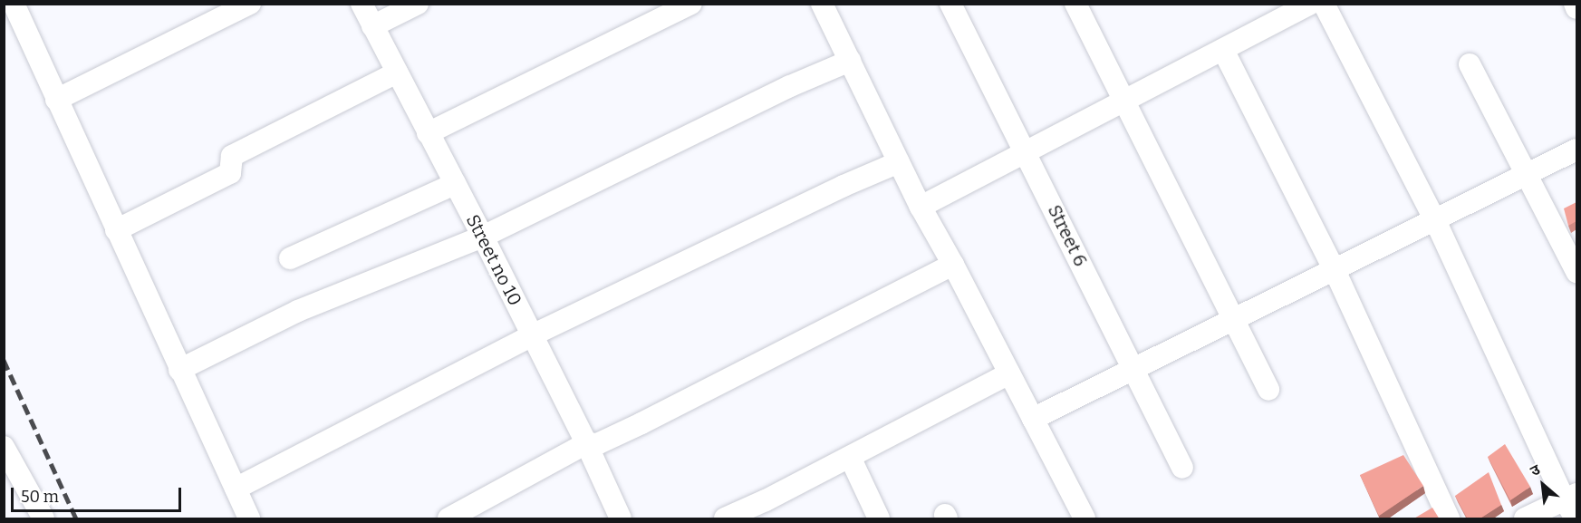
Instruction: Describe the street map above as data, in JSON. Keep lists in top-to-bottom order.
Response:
{
  "streets": {
    "street": ["Street 6", "Street no 10"]
  },
  "scale_bar": "50 m",
  "north": "top left"
}
